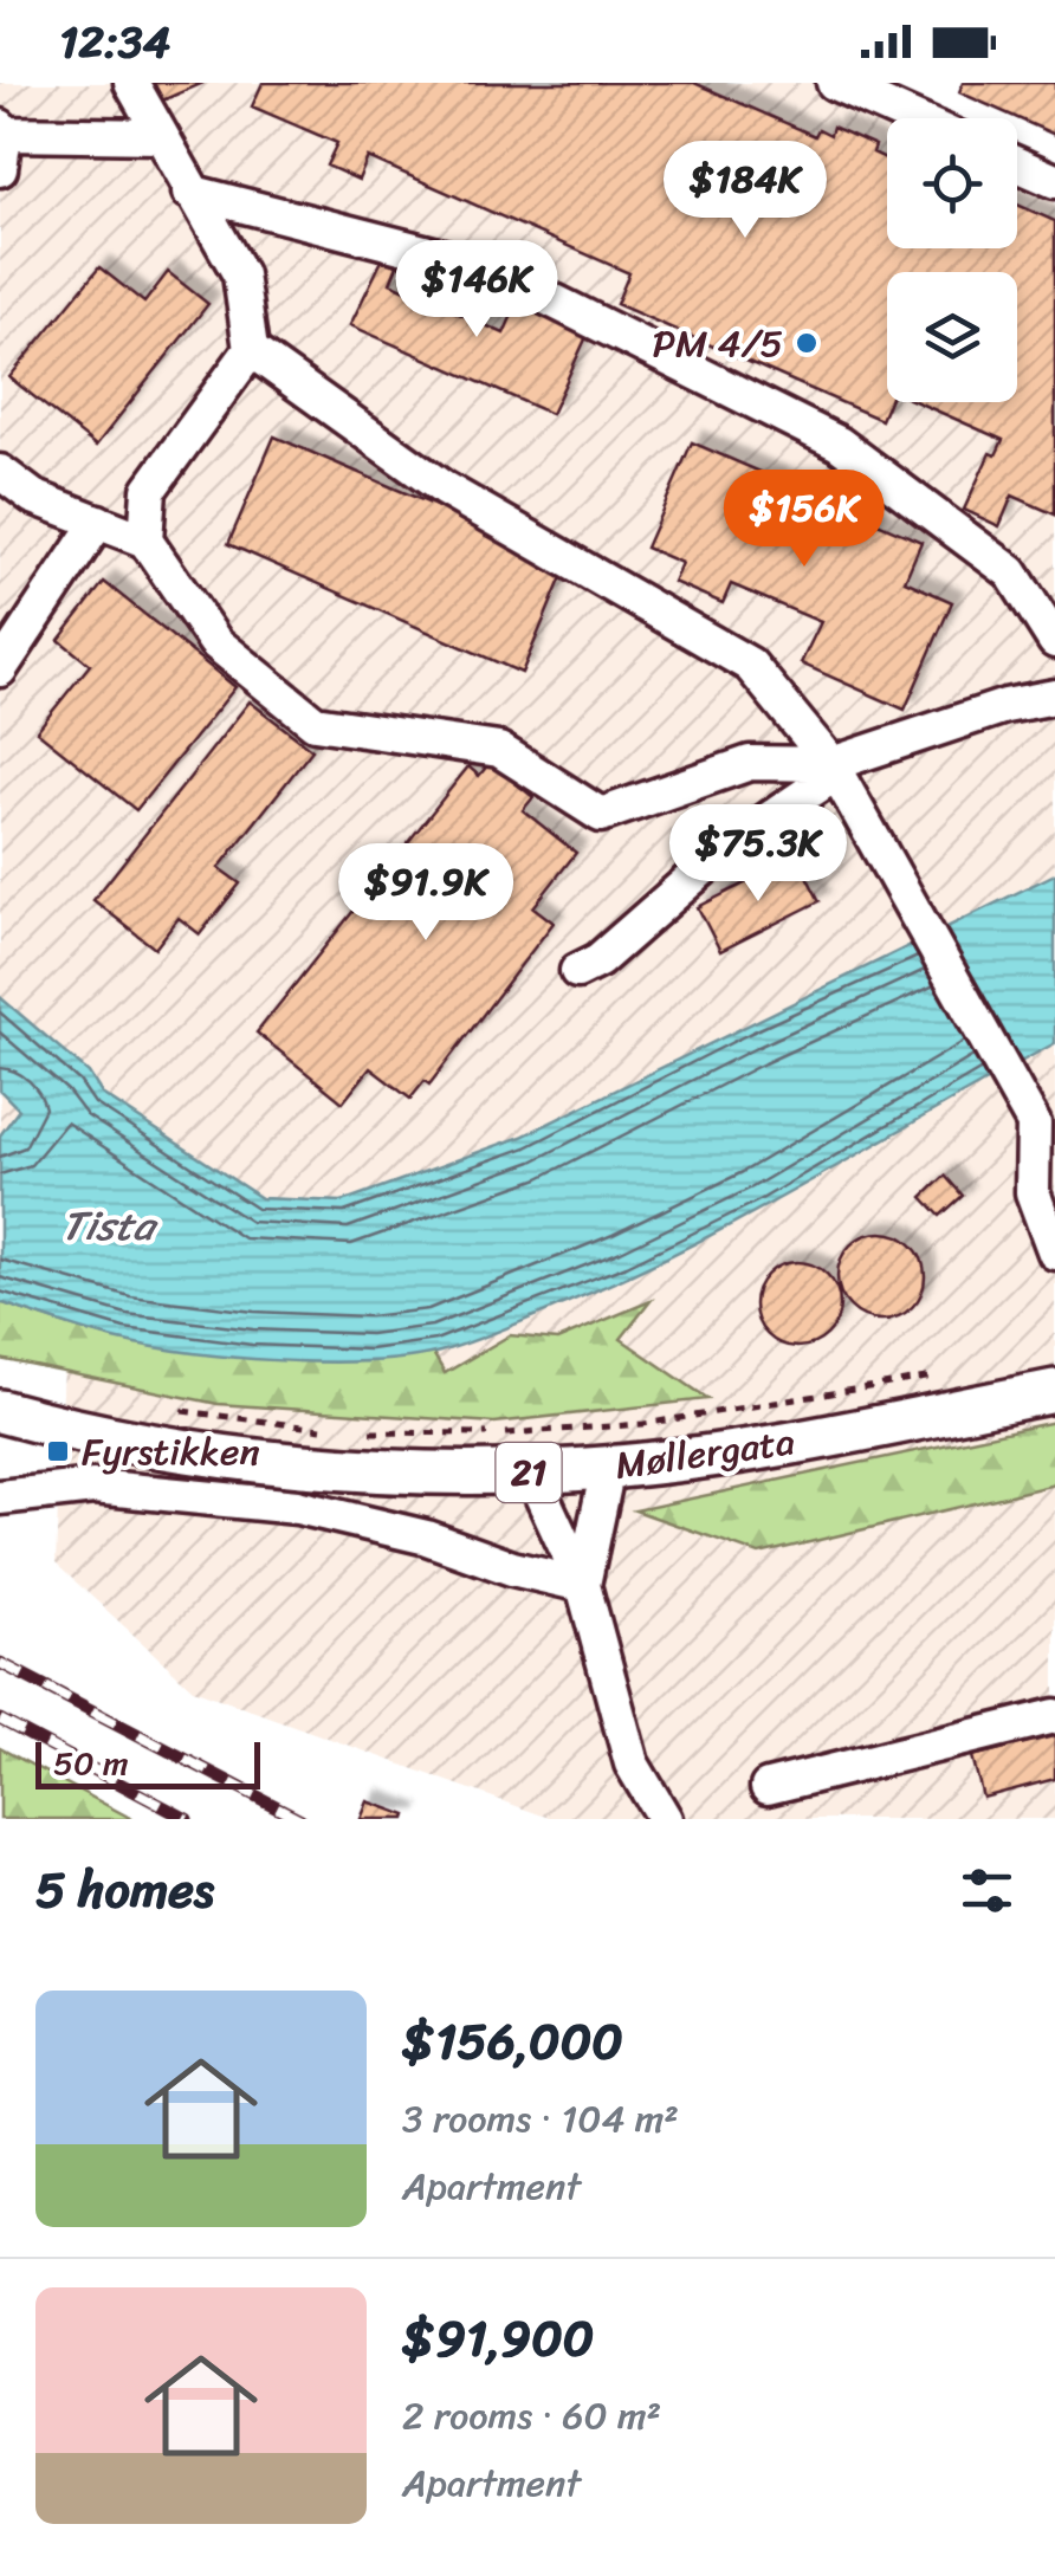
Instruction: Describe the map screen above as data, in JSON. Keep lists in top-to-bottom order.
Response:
{
  "streets": {
    "main road": ["Møllergata", "21"]
  },
  "water": ["Tista"],
  "places": {
    "other": ["PM 4/5"],
    "transit": ["Fyrstikken"]
  },
  "scale_bar": "50 m",
  "page": {
    "status": "12:34",
    "price": [
      "$184K",
      "$146K",
      "$156K",
      "$75.3K",
      "$91.9K"
    ],
    "scale": "50 m",
    "heading": "5 homes",
    "list": [
      {
        "name": "$156,000",
        "note": "3 rooms · 104 m² · Apartment"
      },
      {
        "name": "$91,900",
        "note": "2 rooms · 60 m² · Apartment"
      }
    ]
  }
}
